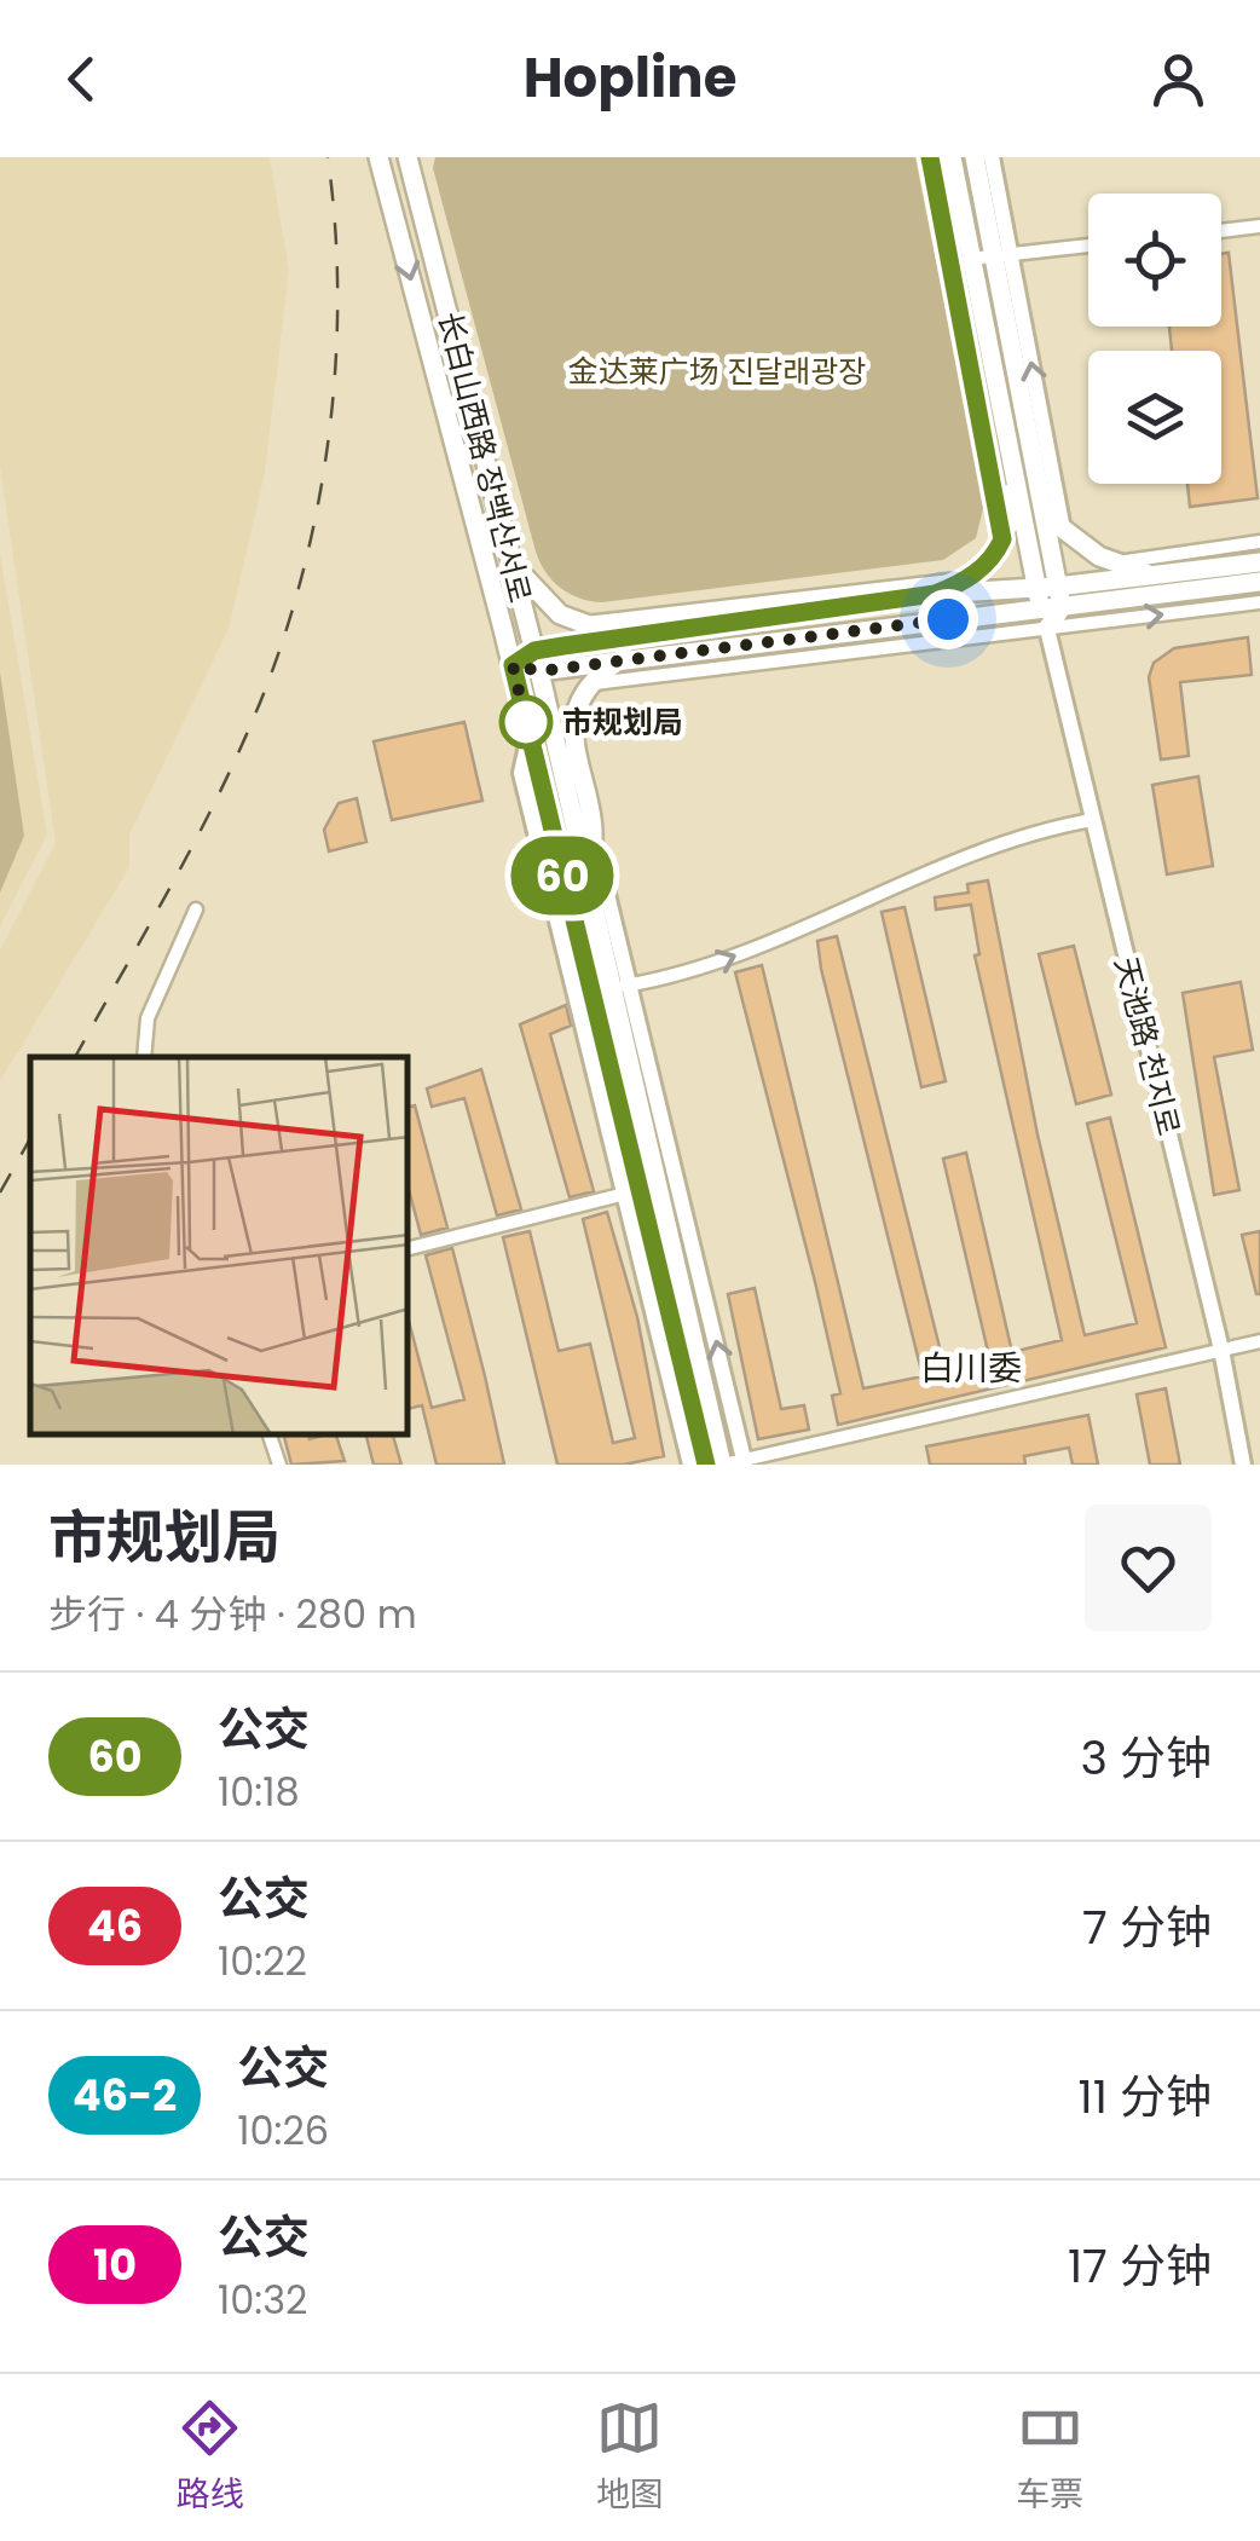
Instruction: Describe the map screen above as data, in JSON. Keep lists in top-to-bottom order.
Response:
{
  "streets": {
    "main road": ["长白山西路 장백산서로"],
    "street": ["天池路 천지로"]
  },
  "districts": ["白川委"],
  "parks": ["金达莱广场 진달래광장"],
  "places": ["市规划局"],
  "lines": ["bus line 60"],
  "page": {
    "header": "Hopline",
    "on_map": "60",
    "heading": ["市规划局", "步行 · 4 分钟 · 280 m"],
    "list": [
      {
        "mark": "60",
        "name": "公交",
        "note": "10:18",
        "value": "3 分钟"
      },
      {
        "mark": "46",
        "name": "公交",
        "note": "10:22",
        "value": "7 分钟"
      },
      {
        "mark": "46-2",
        "name": "公交",
        "note": "10:26",
        "value": "11 分钟"
      },
      {
        "mark": "10",
        "name": "公交",
        "note": "10:32",
        "value": "17 分钟"
      }
    ],
    "tabs": ["路线", "地图", "车票"]
  }
}
